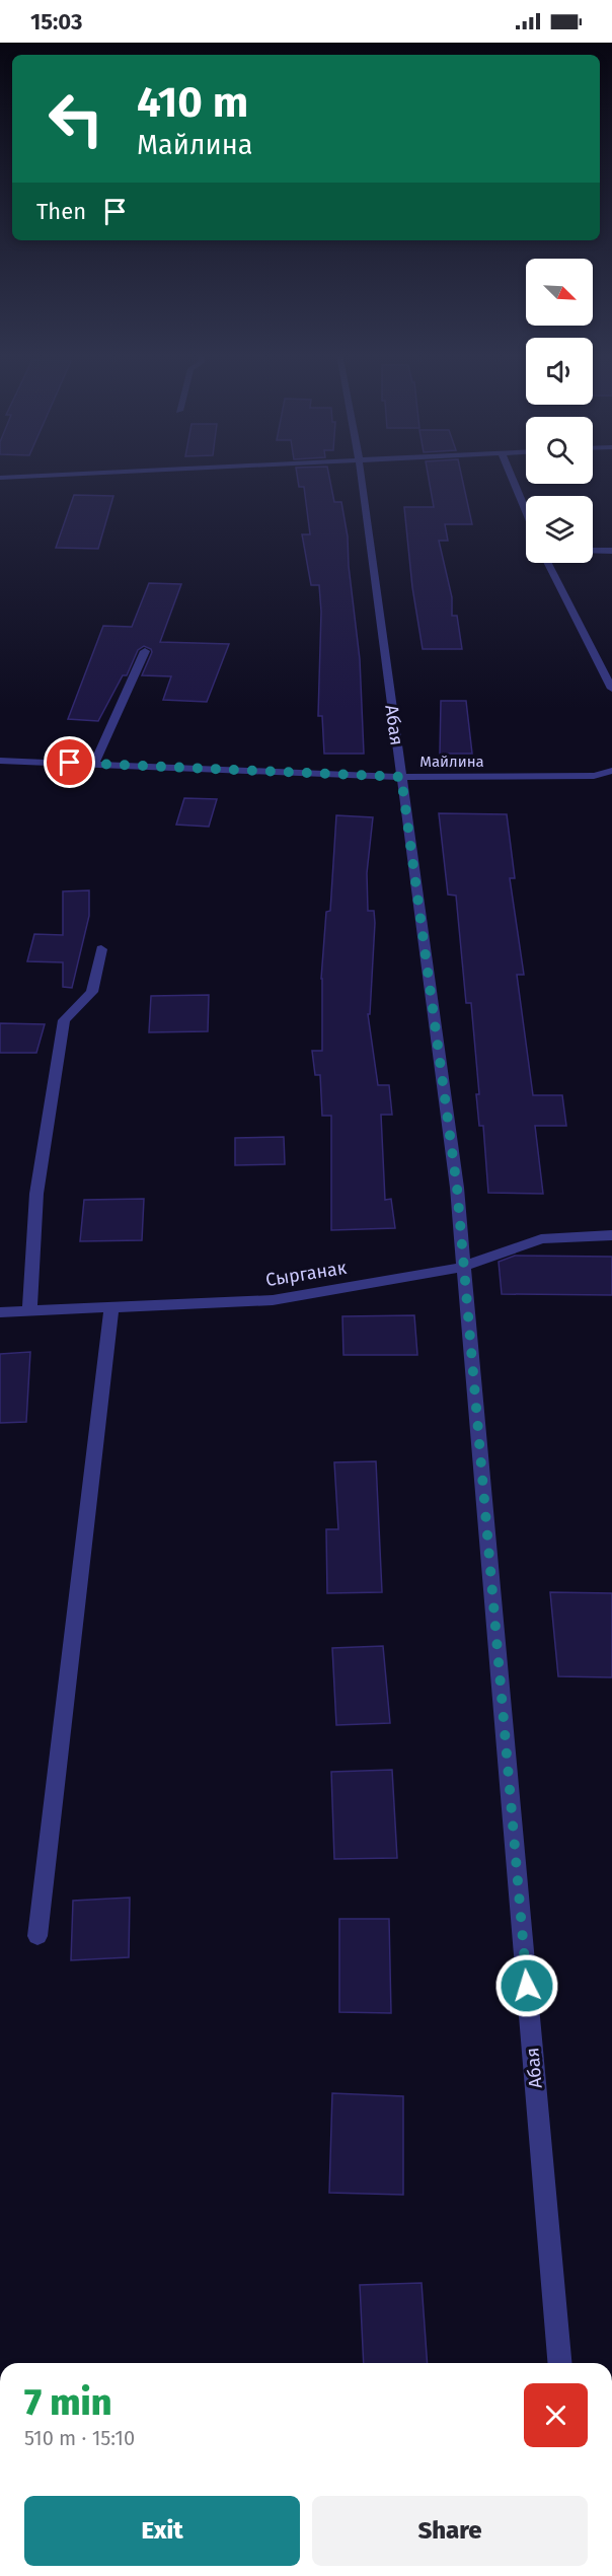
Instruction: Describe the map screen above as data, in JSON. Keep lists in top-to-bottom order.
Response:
{
  "streets": {
    "street": ["Абая", "Майлина", "Сырганак"]
  },
  "crossings": [
    ["Абая", "Майлина"],
    ["Абая", "Сырганак"]
  ],
  "north": "bottom right",
  "page": {
    "status": "15:03",
    "turn": ["410 m", "Майлина"],
    "then": "Then",
    "heading": ["7 min", "510 m · 15:10"],
    "buttons": ["Exit", "Share"]
  }
}
